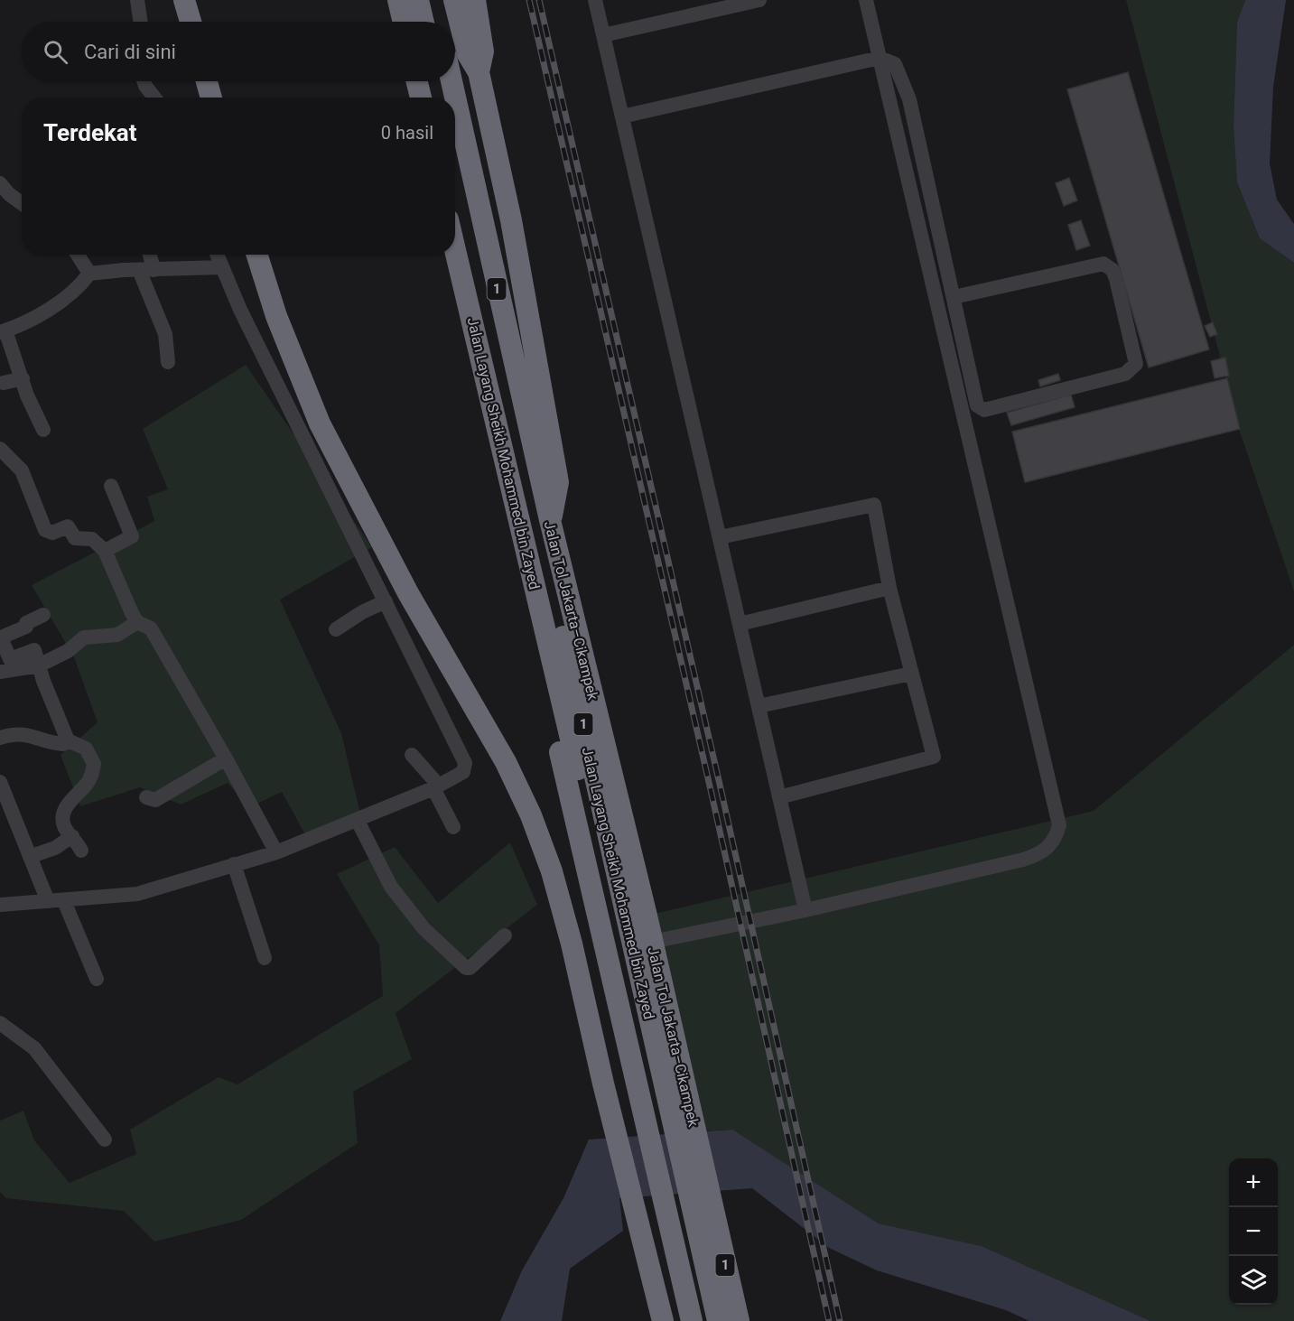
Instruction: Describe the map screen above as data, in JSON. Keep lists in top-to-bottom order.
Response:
{
  "streets": {
    "highway": ["1", "Jalan Layang Sheikh Mohammed bin Zayed", "Jalan Tol Jakarta–Cikampek"]
  },
  "page": {
    "search": "Cari di sini",
    "heading": ["Terdekat", "0 hasil"],
    "map_buttons": ["+", "−"]
  }
}
